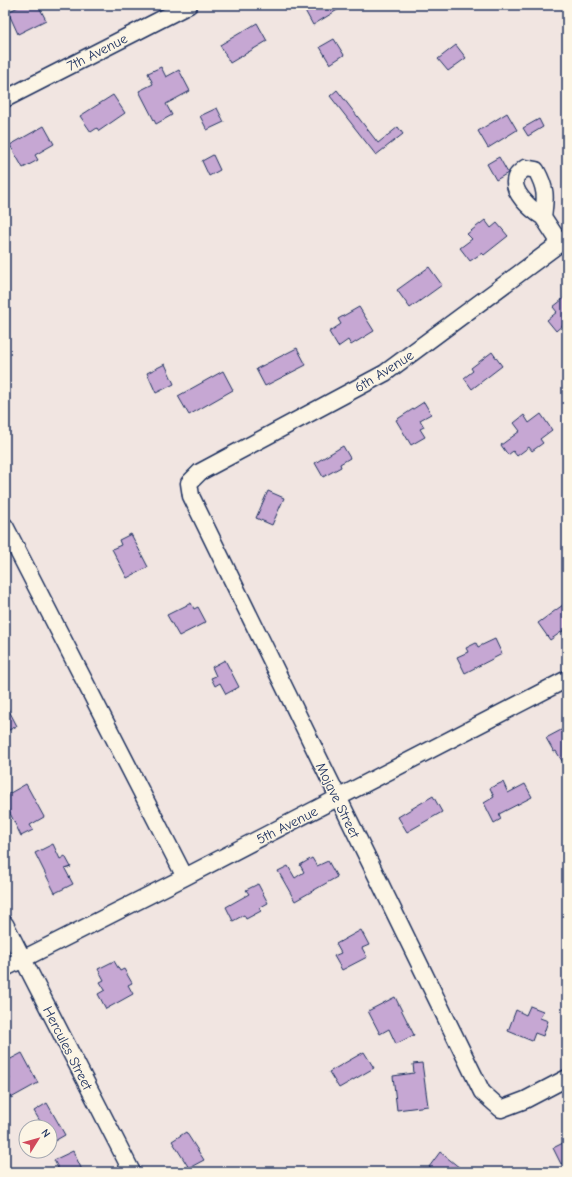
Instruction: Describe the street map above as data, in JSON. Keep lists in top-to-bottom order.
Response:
{
  "streets": {
    "street": [
      "7th Avenue",
      "6th Avenue",
      "Mojave Street",
      "5th Avenue",
      "Hercules Street"
    ]
  },
  "crossings": [
    ["6th Avenue", "Mojave Street"],
    ["Mojave Street", "5th Avenue"],
    ["5th Avenue", "Hercules Street"]
  ],
  "north": "top right"
}
